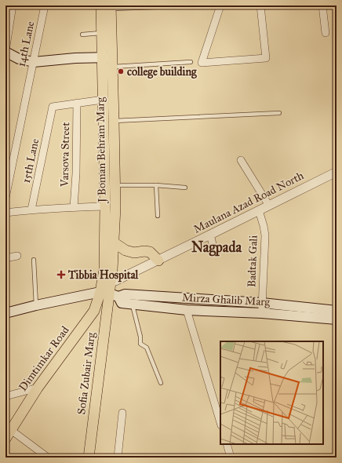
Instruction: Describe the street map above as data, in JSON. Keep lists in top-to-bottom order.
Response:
{
  "streets": {
    "main road": [
      "J Boman Behram Marg",
      "Mirza Ghalib Marg",
      "Dimtimkar Road",
      "Sofia Zubair Marg"
    ],
    "street": [
      "14th Lane",
      "Varsova Street",
      "15th Lane",
      "Maulana Azad Road North",
      "Badtak Gali"
    ]
  },
  "crossings": [
    ["J Boman Behram Marg", "Varsova Street"],
    ["J Boman Behram Marg", "Maulana Azad Road North"],
    ["J Boman Behram Marg", "Mirza Ghalib Marg"],
    ["J Boman Behram Marg", "Dimtimkar Road"],
    ["J Boman Behram Marg", "Sofia Zubair Marg"],
    ["Varsova Street", "15th Lane"],
    ["Maulana Azad Road North", "Badtak Gali"],
    ["Maulana Azad Road North", "Mirza Ghalib Marg"],
    ["Maulana Azad Road North", "Dimtimkar Road"],
    ["Maulana Azad Road North", "Sofia Zubair Marg"],
    ["Badtak Gali", "Mirza Ghalib Marg"],
    ["Mirza Ghalib Marg", "Dimtimkar Road"],
    ["Mirza Ghalib Marg", "Sofia Zubair Marg"],
    ["Dimtimkar Road", "Sofia Zubair Marg"]
  ],
  "districts": ["Nagpada"],
  "places": {
    "other": ["college building"],
    "health": ["Tibbia Hospital"]
  }
}
